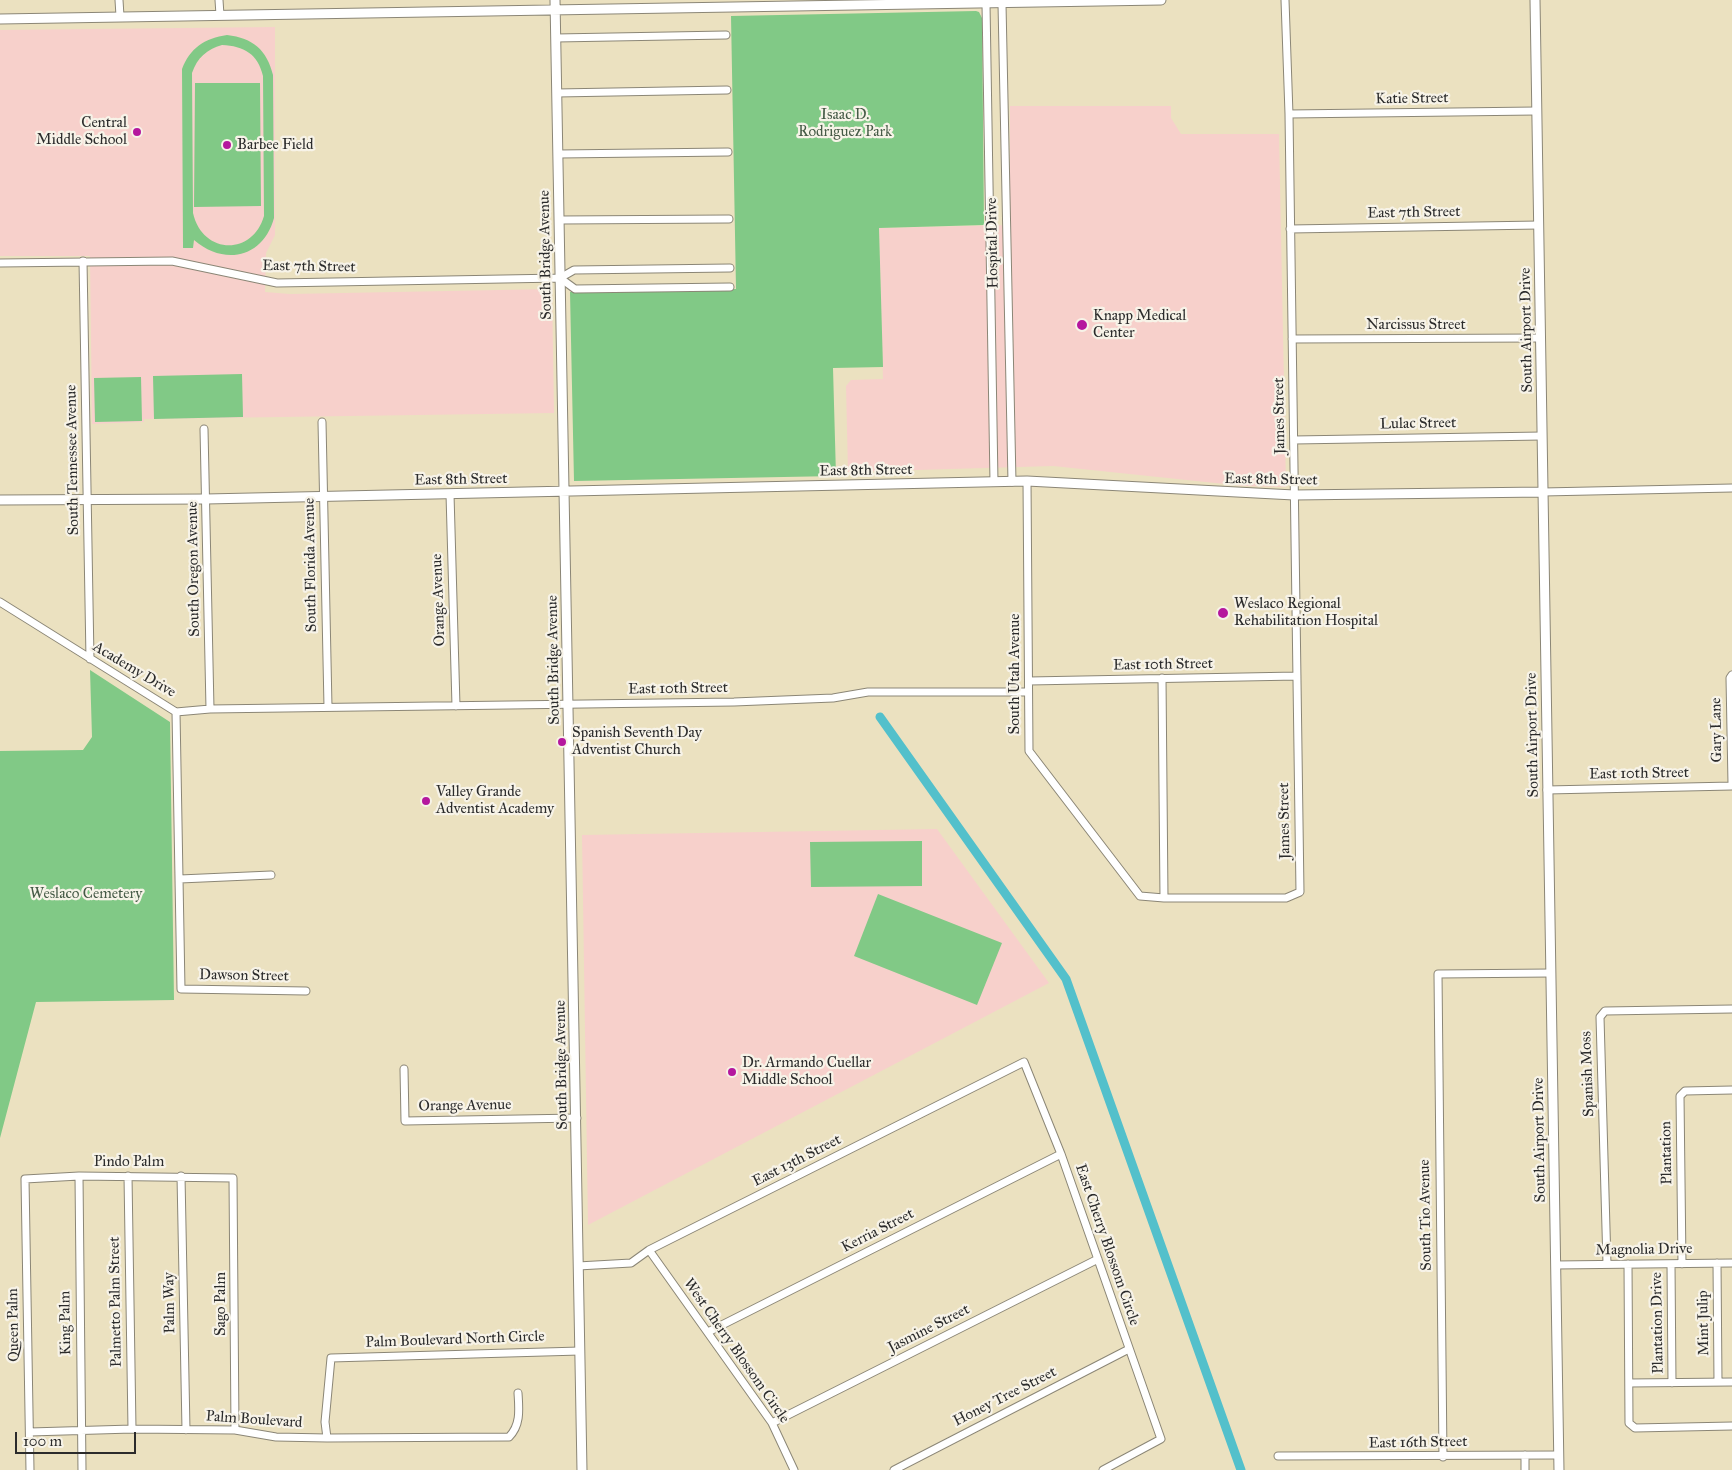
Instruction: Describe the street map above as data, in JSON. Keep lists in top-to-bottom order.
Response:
{
  "streets": {
    "street": [
      "Katie Street",
      "East 7th Street",
      "Hospital Drive",
      "South Bridge Avenue",
      "Narcissus Street",
      "South Airport Drive",
      "James Street",
      "Lulac Street",
      "South Tennessee Avenue",
      "East 8th Street",
      "South Florida Avenue",
      "South Oregon Avenue",
      "Orange Avenue",
      "East 10th Street",
      "Academy Drive",
      "South Utah Avenue",
      "Gary Lane",
      "Dawson Street",
      "Spanish Moss",
      "Plantation",
      "East 13th Street",
      "Pindo Palm",
      "South Tio Avenue",
      "Kerria Street",
      "East Cherry Blossom Circle",
      "Magnolia Drive",
      "Palmetto Palm Street",
      "Palm Way",
      "Sago Palm",
      "King Palm",
      "Plantation Drive",
      "Mint Julip",
      "Queen Palm",
      "Jasmine Street",
      "Palm Boulevard North Circle",
      "West Cherry Blossom Circle",
      "Honey Tree Street",
      "Palm Boulevard",
      "East 16th Street"
    ]
  },
  "crossings": [
    ["Katie Street", "South Airport Drive"],
    ["Katie Street", "James Street"],
    ["East 7th Street", "South Bridge Avenue"],
    ["East 7th Street", "South Airport Drive"],
    ["East 7th Street", "James Street"],
    ["East 7th Street", "South Tennessee Avenue"],
    ["Hospital Drive", "East 8th Street"],
    ["South Bridge Avenue", "East 8th Street"],
    ["South Bridge Avenue", "Orange Avenue"],
    ["South Bridge Avenue", "East 10th Street"],
    ["South Bridge Avenue", "East 13th Street"],
    ["South Bridge Avenue", "Palm Boulevard North Circle"],
    ["Narcissus Street", "South Airport Drive"],
    ["Narcissus Street", "James Street"],
    ["South Airport Drive", "Lulac Street"],
    ["South Airport Drive", "East 8th Street"],
    ["South Airport Drive", "East 10th Street"],
    ["South Airport Drive", "South Tio Avenue"],
    ["South Airport Drive", "Magnolia Drive"],
    ["South Airport Drive", "East 16th Street"],
    ["James Street", "Lulac Street"],
    ["James Street", "East 8th Street"],
    ["James Street", "East 10th Street"],
    ["James Street", "South Utah Avenue"],
    ["South Tennessee Avenue", "East 8th Street"],
    ["South Tennessee Avenue", "Academy Drive"],
    ["East 8th Street", "South Florida Avenue"],
    ["East 8th Street", "South Oregon Avenue"],
    ["East 8th Street", "Orange Avenue"],
    ["East 8th Street", "South Utah Avenue"],
    ["South Florida Avenue", "East 10th Street"],
    ["South Florida Avenue", "Academy Drive"],
    ["South Oregon Avenue", "Academy Drive"],
    ["Orange Avenue", "East 10th Street"],
    ["East 10th Street", "Academy Drive"],
    ["East 10th Street", "South Utah Avenue"],
    ["East 10th Street", "Gary Lane"],
    ["Spanish Moss", "Magnolia Drive"],
    ["Plantation", "Magnolia Drive"],
    ["East 13th Street", "East Cherry Blossom Circle"],
    ["East 13th Street", "West Cherry Blossom Circle"],
    ["Pindo Palm", "Palmetto Palm Street"],
    ["Pindo Palm", "Palm Way"],
    ["Pindo Palm", "Sago Palm"],
    ["Pindo Palm", "King Palm"],
    ["Pindo Palm", "Queen Palm"],
    ["South Tio Avenue", "East 16th Street"],
    ["Kerria Street", "East Cherry Blossom Circle"],
    ["Kerria Street", "West Cherry Blossom Circle"],
    ["East Cherry Blossom Circle", "Jasmine Street"],
    ["East Cherry Blossom Circle", "Honey Tree Street"],
    ["Magnolia Drive", "Plantation Drive"],
    ["Magnolia Drive", "Mint Julip"],
    ["Palmetto Palm Street", "Palm Boulevard"],
    ["Palm Way", "Palm Boulevard"],
    ["Sago Palm", "Palm Boulevard"],
    ["King Palm", "Palm Boulevard"],
    ["Queen Palm", "Palm Boulevard"],
    ["Jasmine Street", "West Cherry Blossom Circle"],
    ["Palm Boulevard North Circle", "Palm Boulevard"]
  ],
  "parks": ["Isaac D. Rodriguez Park", "Weslaco Cemetery"],
  "places": [
    "Central Middle School",
    "Barbee Field",
    "Knapp Medical Center",
    "Weslaco Regional Rehabilitation Hospital",
    "Spanish Seventh Day Adventist Church",
    "Valley Grande Adventist Academy",
    "Dr. Armando Cuellar Middle School"
  ],
  "scale_bar": "100 m"
}
